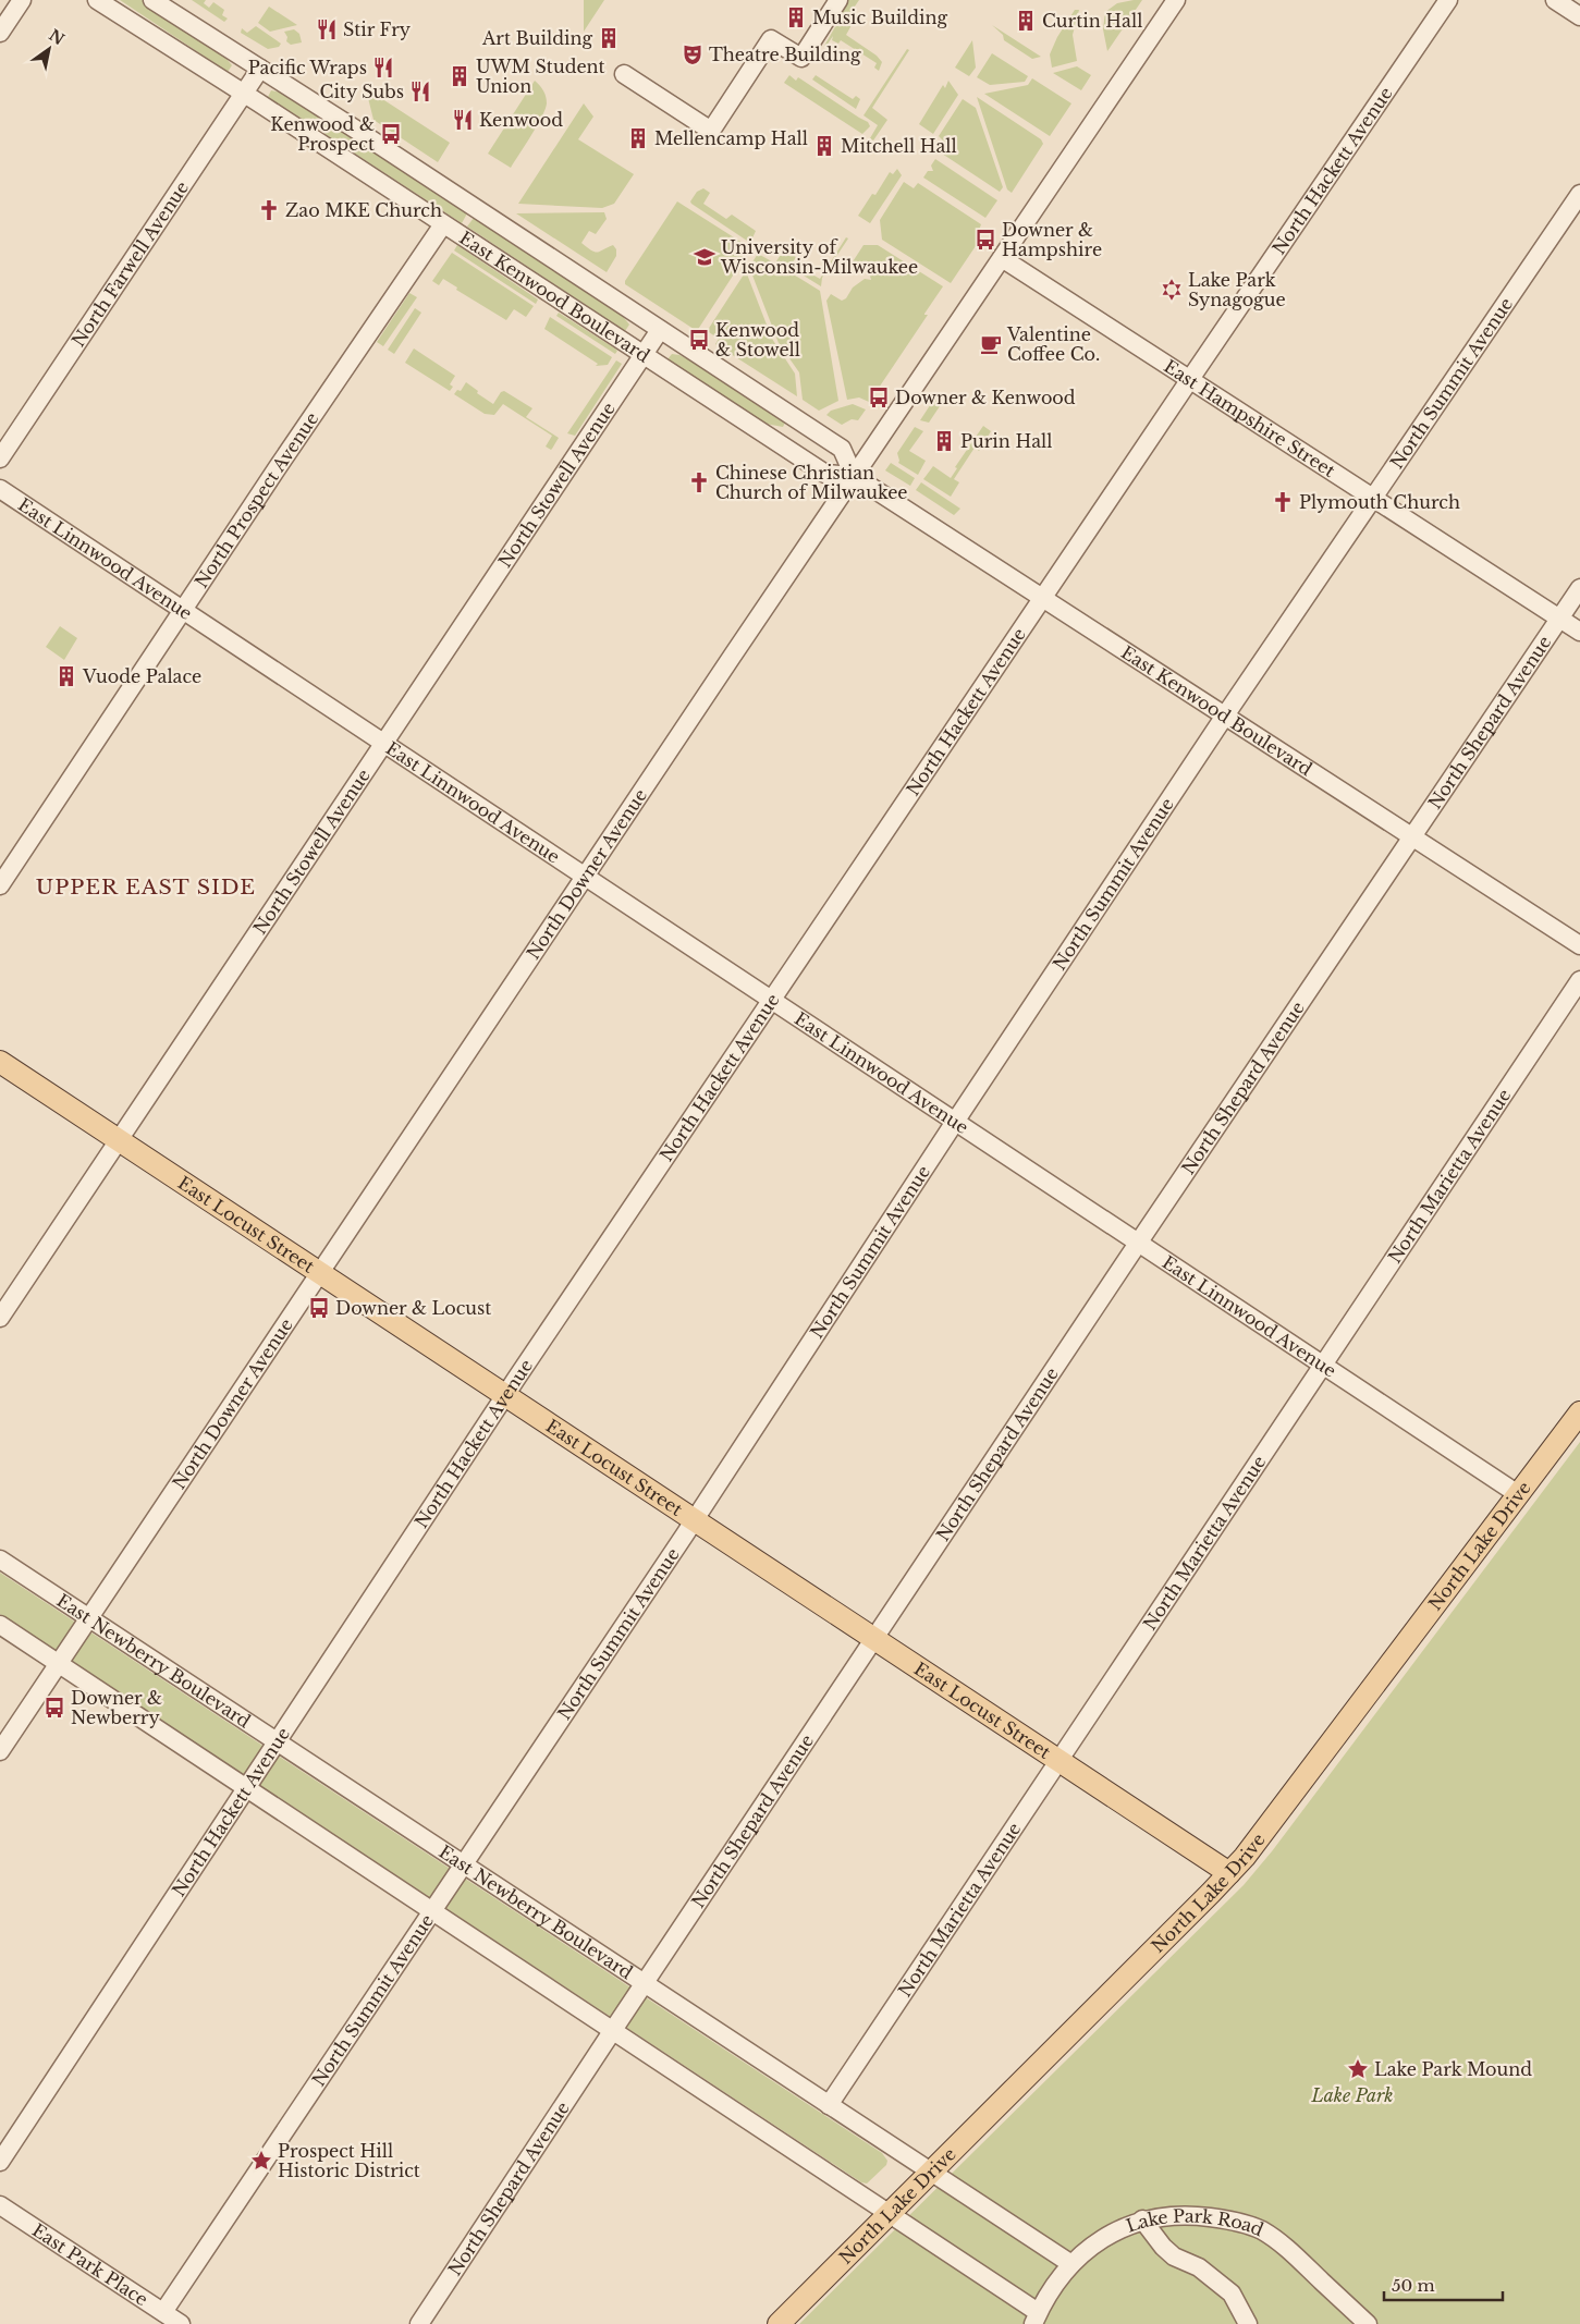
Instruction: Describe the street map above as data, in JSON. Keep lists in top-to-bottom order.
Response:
{
  "streets": {
    "main road": ["East Locust Street", "North Lake Drive"],
    "street": [
      "North Hackett Avenue",
      "North Farwell Avenue",
      "East Kenwood Boulevard",
      "North Summit Avenue",
      "East Hampshire Street",
      "North Stowell Avenue",
      "North Prospect Avenue",
      "East Linnwood Avenue",
      "North Shepard Avenue",
      "North Downer Avenue",
      "North Marietta Avenue",
      "East Newberry Boulevard",
      "Lake Park Road",
      "East Park Place"
    ]
  },
  "crossings": [
    ["North Hackett Avenue", "East Kenwood Boulevard"],
    ["North Hackett Avenue", "East Hampshire Street"],
    ["North Hackett Avenue", "East Linnwood Avenue"],
    ["North Hackett Avenue", "East Locust Street"],
    ["North Hackett Avenue", "East Newberry Boulevard"],
    ["North Farwell Avenue", "East Kenwood Boulevard"],
    ["East Kenwood Boulevard", "North Summit Avenue"],
    ["East Kenwood Boulevard", "North Stowell Avenue"],
    ["East Kenwood Boulevard", "North Prospect Avenue"],
    ["East Kenwood Boulevard", "North Shepard Avenue"],
    ["East Kenwood Boulevard", "North Downer Avenue"],
    ["North Summit Avenue", "East Hampshire Street"],
    ["North Summit Avenue", "East Linnwood Avenue"],
    ["North Summit Avenue", "East Locust Street"],
    ["North Summit Avenue", "East Newberry Boulevard"],
    ["North Summit Avenue", "East Park Place"],
    ["East Hampshire Street", "North Shepard Avenue"],
    ["East Hampshire Street", "North Downer Avenue"],
    ["North Stowell Avenue", "East Linnwood Avenue"],
    ["North Stowell Avenue", "East Locust Street"],
    ["North Prospect Avenue", "East Linnwood Avenue"],
    ["East Linnwood Avenue", "North Shepard Avenue"],
    ["East Linnwood Avenue", "North Downer Avenue"],
    ["East Linnwood Avenue", "North Marietta Avenue"],
    ["East Linnwood Avenue", "North Lake Drive"],
    ["North Shepard Avenue", "East Locust Street"],
    ["North Shepard Avenue", "East Newberry Boulevard"],
    ["North Downer Avenue", "East Locust Street"],
    ["North Downer Avenue", "East Newberry Boulevard"],
    ["North Marietta Avenue", "East Locust Street"],
    ["North Marietta Avenue", "East Newberry Boulevard"],
    ["East Locust Street", "North Lake Drive"],
    ["North Lake Drive", "East Newberry Boulevard"],
    ["East Newberry Boulevard", "Lake Park Road"]
  ],
  "districts": ["UPPER EAST SIDE"],
  "parks": ["Lake Park"],
  "places": {
    "building": [
      "Music Building",
      "Curtin Hall",
      "Art Building",
      "UWM Student Union",
      "Mellencamp Hall",
      "Mitchell Hall",
      "Purin Hall",
      "Vuode Palace"
    ],
    "restaurant": [
      "Stir Fry",
      "Pacific Wraps",
      "City Subs",
      "Kenwood"
    ],
    "theatre": ["Theatre Building"],
    "bus stop": [
      "Kenwood & Prospect",
      "Downer & Hampshire",
      "Kenwood & Stowell",
      "Downer & Kenwood",
      "Downer & Locust",
      "Downer & Newberry"
    ],
    "church": ["Zao MKE Church", "Chinese Christian Church of Milwaukee", "Plymouth Church"],
    "school or university": ["University of Wisconsin-Milwaukee"],
    "synagogue": ["Lake Park Synagogue"],
    "cafe": ["Valentine Coffee Co."],
    "place": ["Lake Park Mound", "Prospect Hill Historic District"]
  },
  "scale_bar": "50 m",
  "north": "top right"
}
